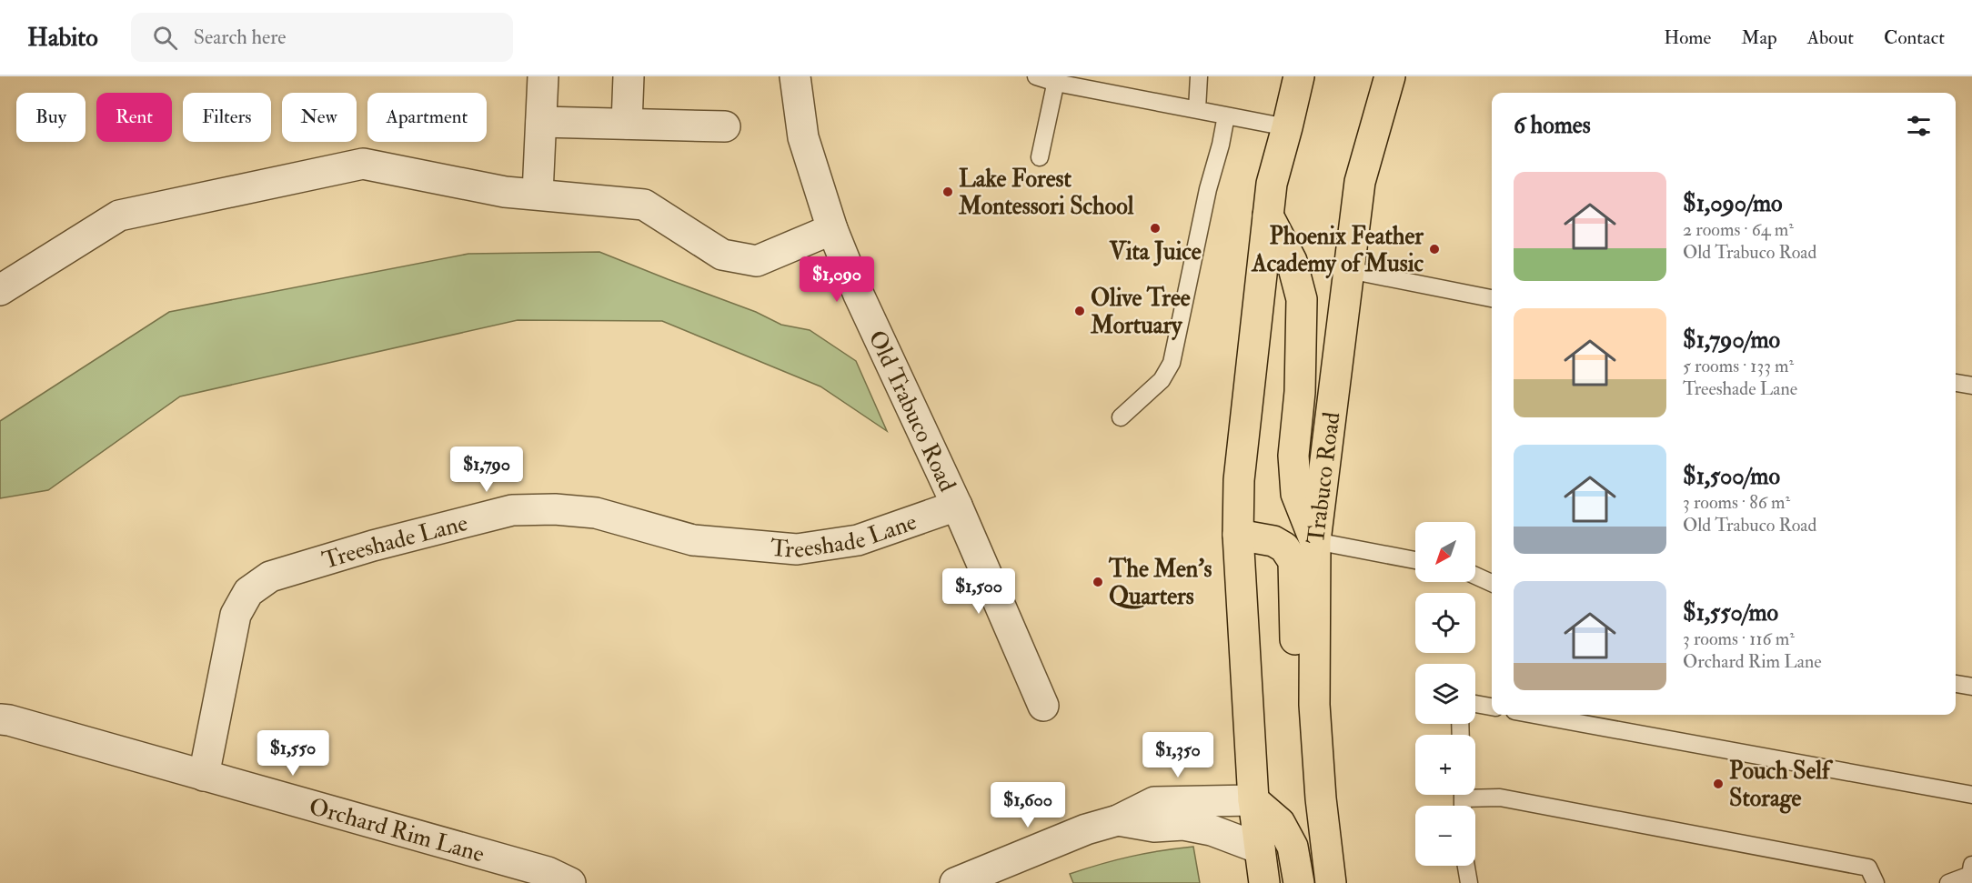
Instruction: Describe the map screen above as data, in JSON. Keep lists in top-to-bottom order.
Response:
{
  "streets": {
    "main road": ["Trabuco Road"],
    "street": ["Old Trabuco Road", "Treeshade Lane", "Orchard Rim Lane"]
  },
  "crossings": [
    ["Old Trabuco Road", "Treeshade Lane"],
    ["Treeshade Lane", "Orchard Rim Lane"]
  ],
  "places": [
    "Lake Forest Montessori School",
    "Vita Juice",
    "Phoenix Feather Academy of Music",
    "Olive Tree Mortuary",
    "The Men's Quarters",
    "Pouch Self Storage"
  ],
  "north": "bottom left",
  "page": {
    "header": "Habito",
    "search": "Search here",
    "nav": [
      "Home",
      "Map",
      "About",
      "Contact"
    ],
    "chip": [
      "Buy",
      "Rent",
      "Filters",
      "New",
      "Apartment"
    ],
    "heading": "6 homes",
    "list": [
      {
        "name": "$1,090/mo",
        "note": "2 rooms · 64 m² · Old Trabuco Road"
      },
      {
        "name": "$1,790/mo",
        "note": "5 rooms · 133 m² · Treeshade Lane"
      },
      {
        "name": "$1,500/mo",
        "note": "3 rooms · 86 m² · Old Trabuco Road"
      },
      {
        "name": "$1,550/mo",
        "note": "3 rooms · 116 m² · Orchard Rim Lane"
      }
    ],
    "price": [
      "$1,090",
      "$1,790",
      "$1,500",
      "$1,550",
      "$1,350",
      "$1,600"
    ],
    "map_buttons": ["+", "−"]
  }
}
